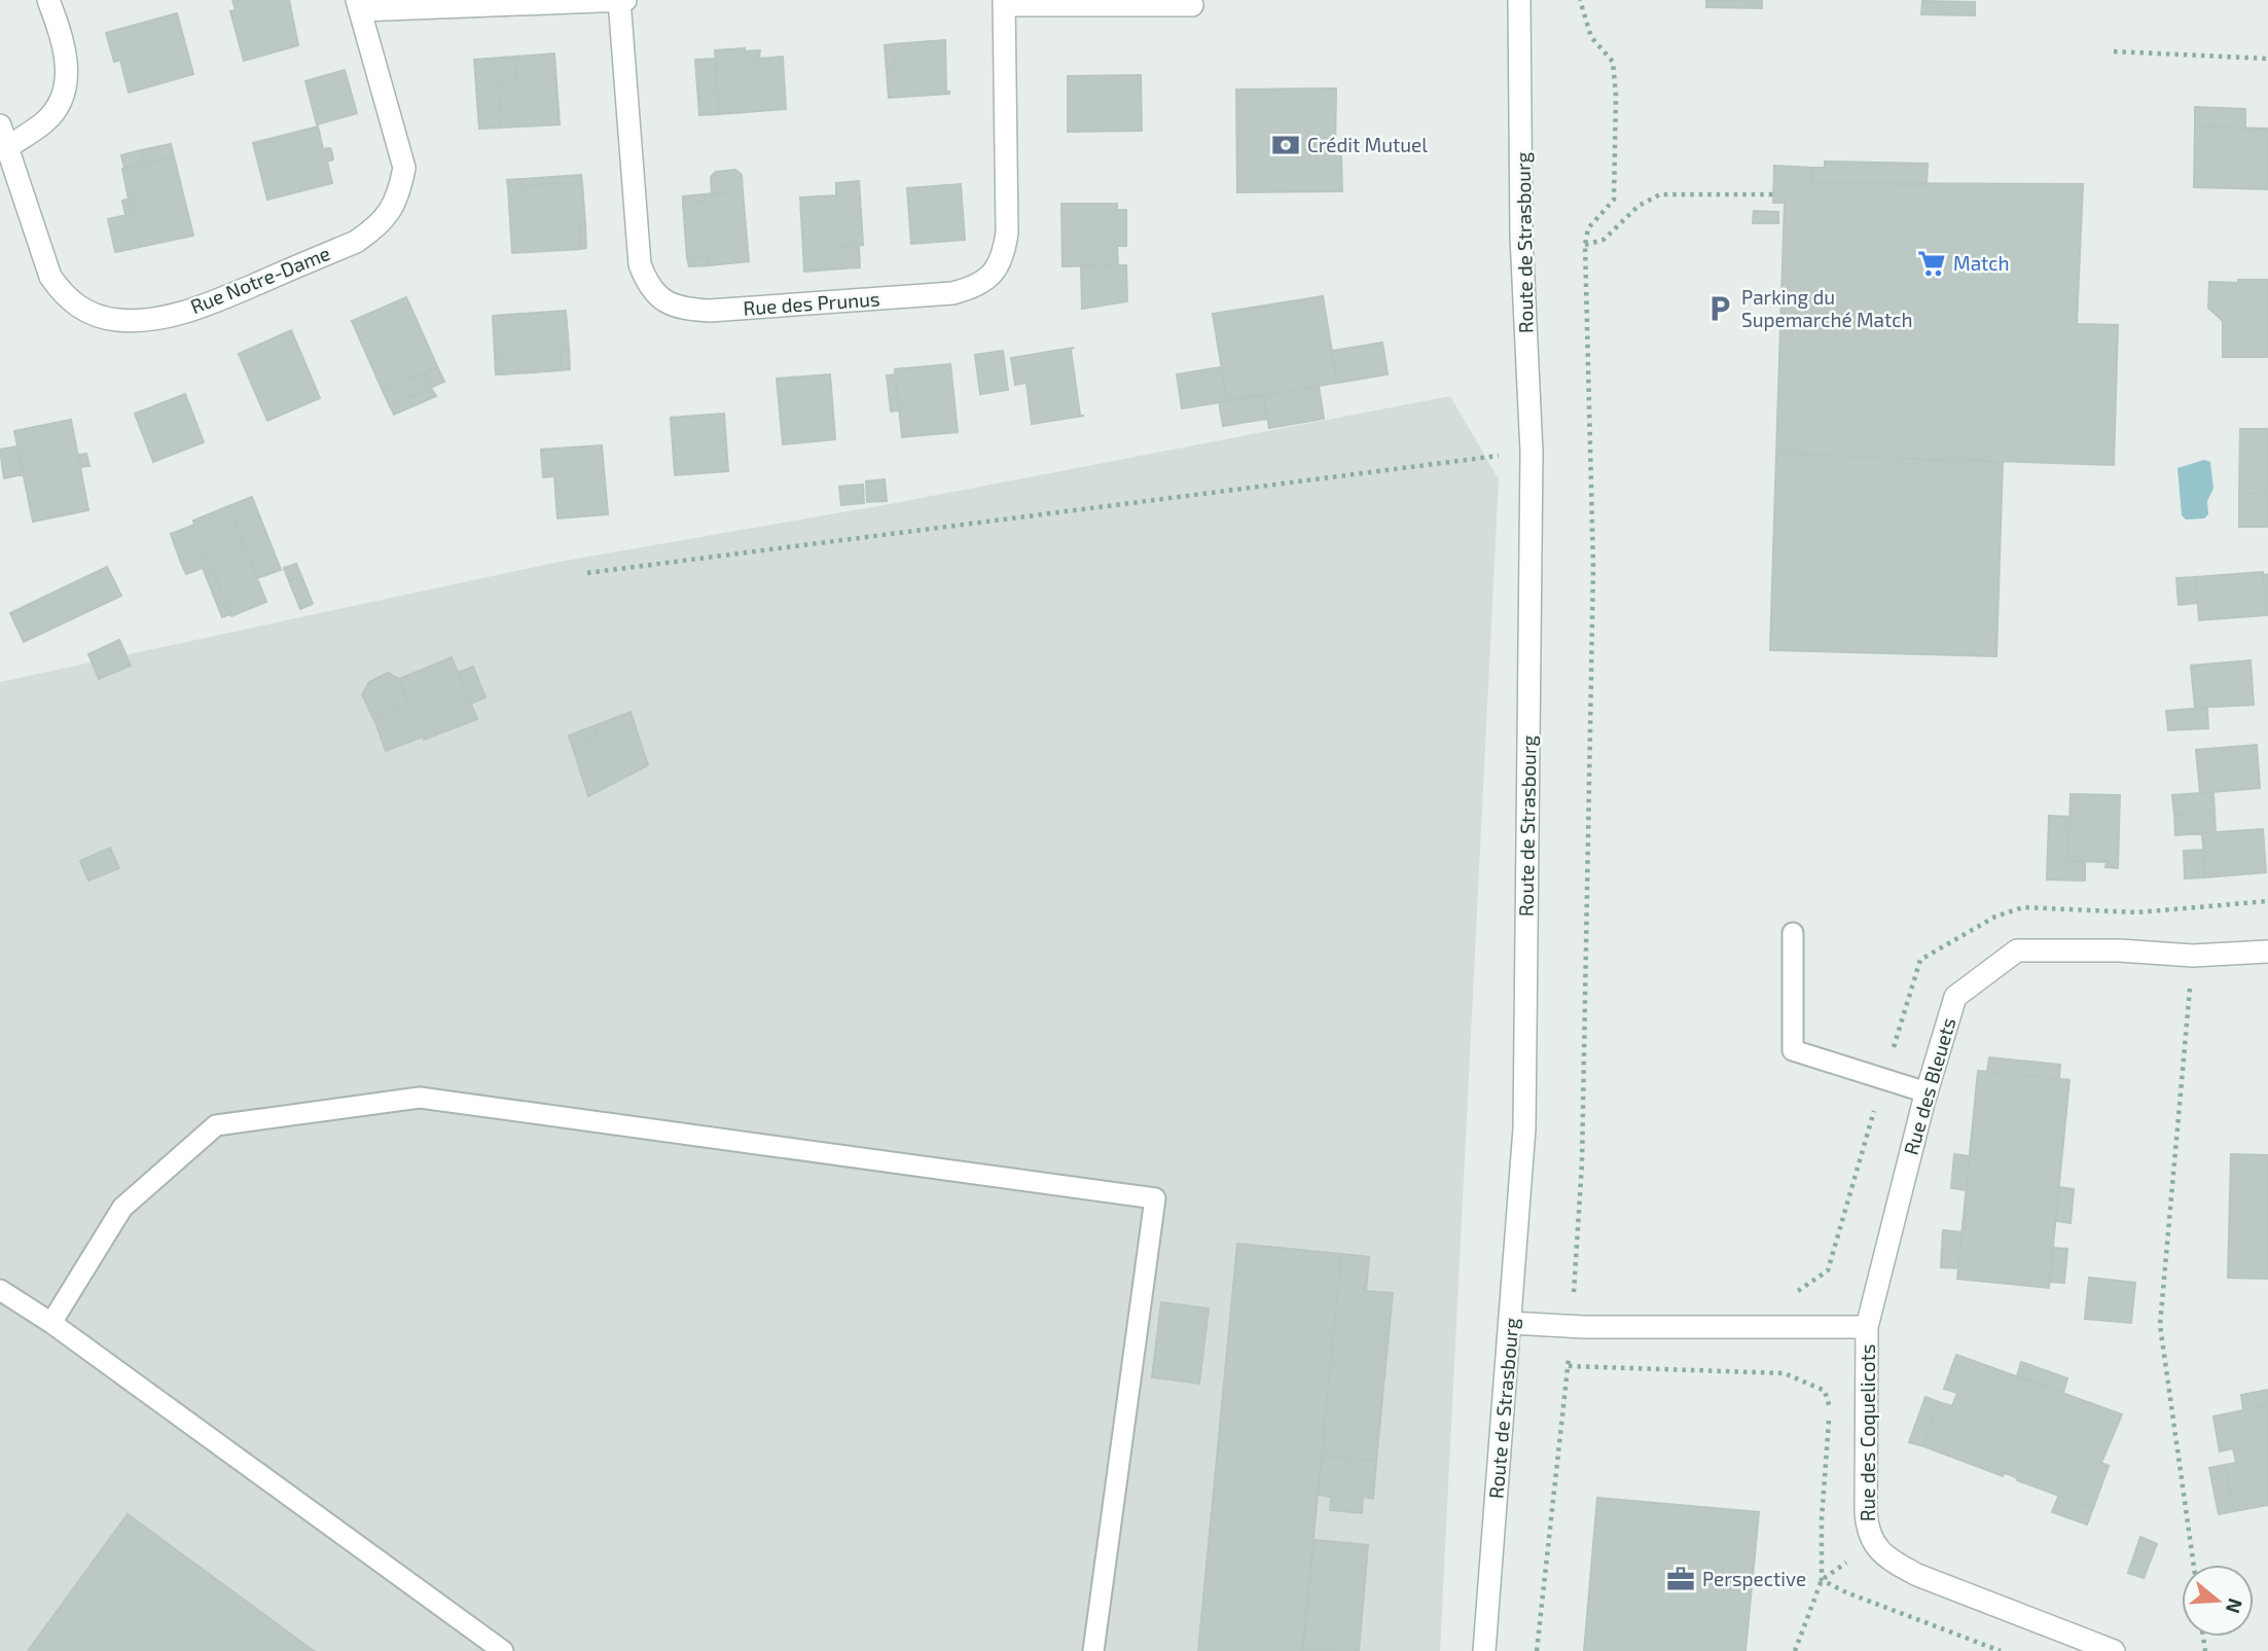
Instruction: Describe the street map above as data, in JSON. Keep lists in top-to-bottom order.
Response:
{
  "streets": {
    "street": [
      "Route de Strasbourg",
      "Rue Notre-Dame",
      "Rue des Prunus",
      "Rue des Bleuets",
      "Rue des Coquelicots"
    ]
  },
  "crossings": [
    ["Route de Strasbourg", "Rue des Coquelicots"],
    ["Rue des Bleuets", "Rue des Coquelicots"]
  ],
  "places": {
    "bank": ["Crédit Mutuel"],
    "supermarket": ["Match"],
    "parking": ["Parking du Supemarché Match"],
    "office": ["Perspective"]
  },
  "north": "right"
}
